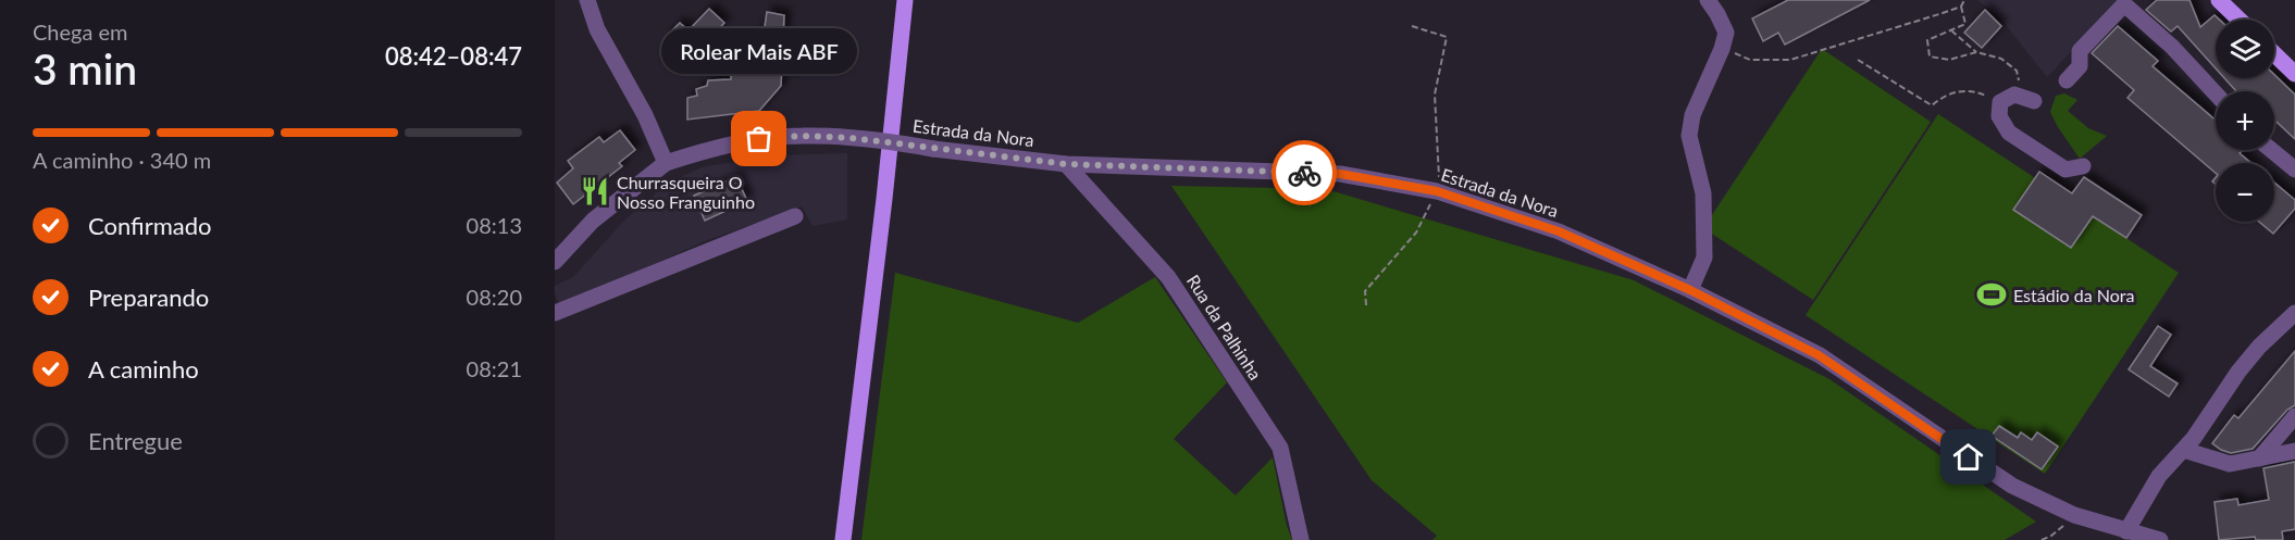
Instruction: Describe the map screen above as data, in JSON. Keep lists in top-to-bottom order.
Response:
{
  "streets": {
    "street": ["Estrada da Nora", "Rua da Palhinha"]
  },
  "crossings": [
    ["Estrada da Nora", "Rua da Palhinha"]
  ],
  "places": {
    "other": ["Rolear Mais ABF"],
    "restaurant": ["Churrasqueira O Nosso Franguinho"],
    "sports": ["Estádio da Nora"]
  },
  "page": {
    "heading": ["3 min", "Chega em", "08:42–08:47"],
    "map_buttons": ["+", "−"],
    "bubble": "Rolear Mais ABF",
    "bar": "A caminho · 340 m",
    "list": [
      ["Confirmado", "08:13"],
      ["Preparando", "08:20"],
      ["A caminho", "08:21"],
      "Entregue"
    ]
  }
}
